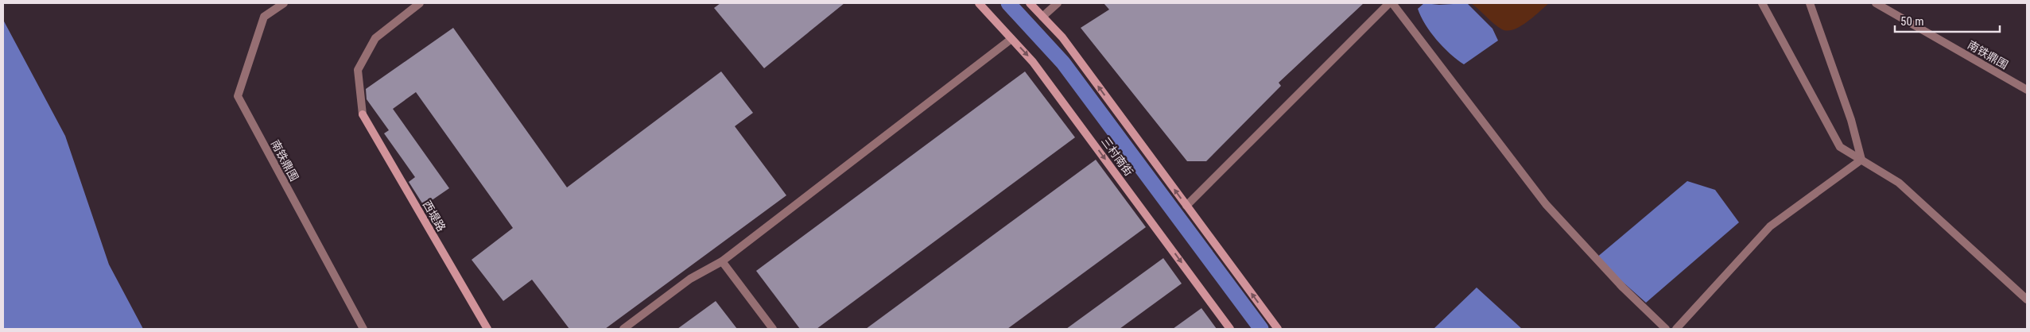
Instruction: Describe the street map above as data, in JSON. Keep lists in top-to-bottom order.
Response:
{
  "streets": {
    "street": ["南铁鼎围", "三村南街", "西堤路"]
  },
  "scale_bar": "50 m"
}
